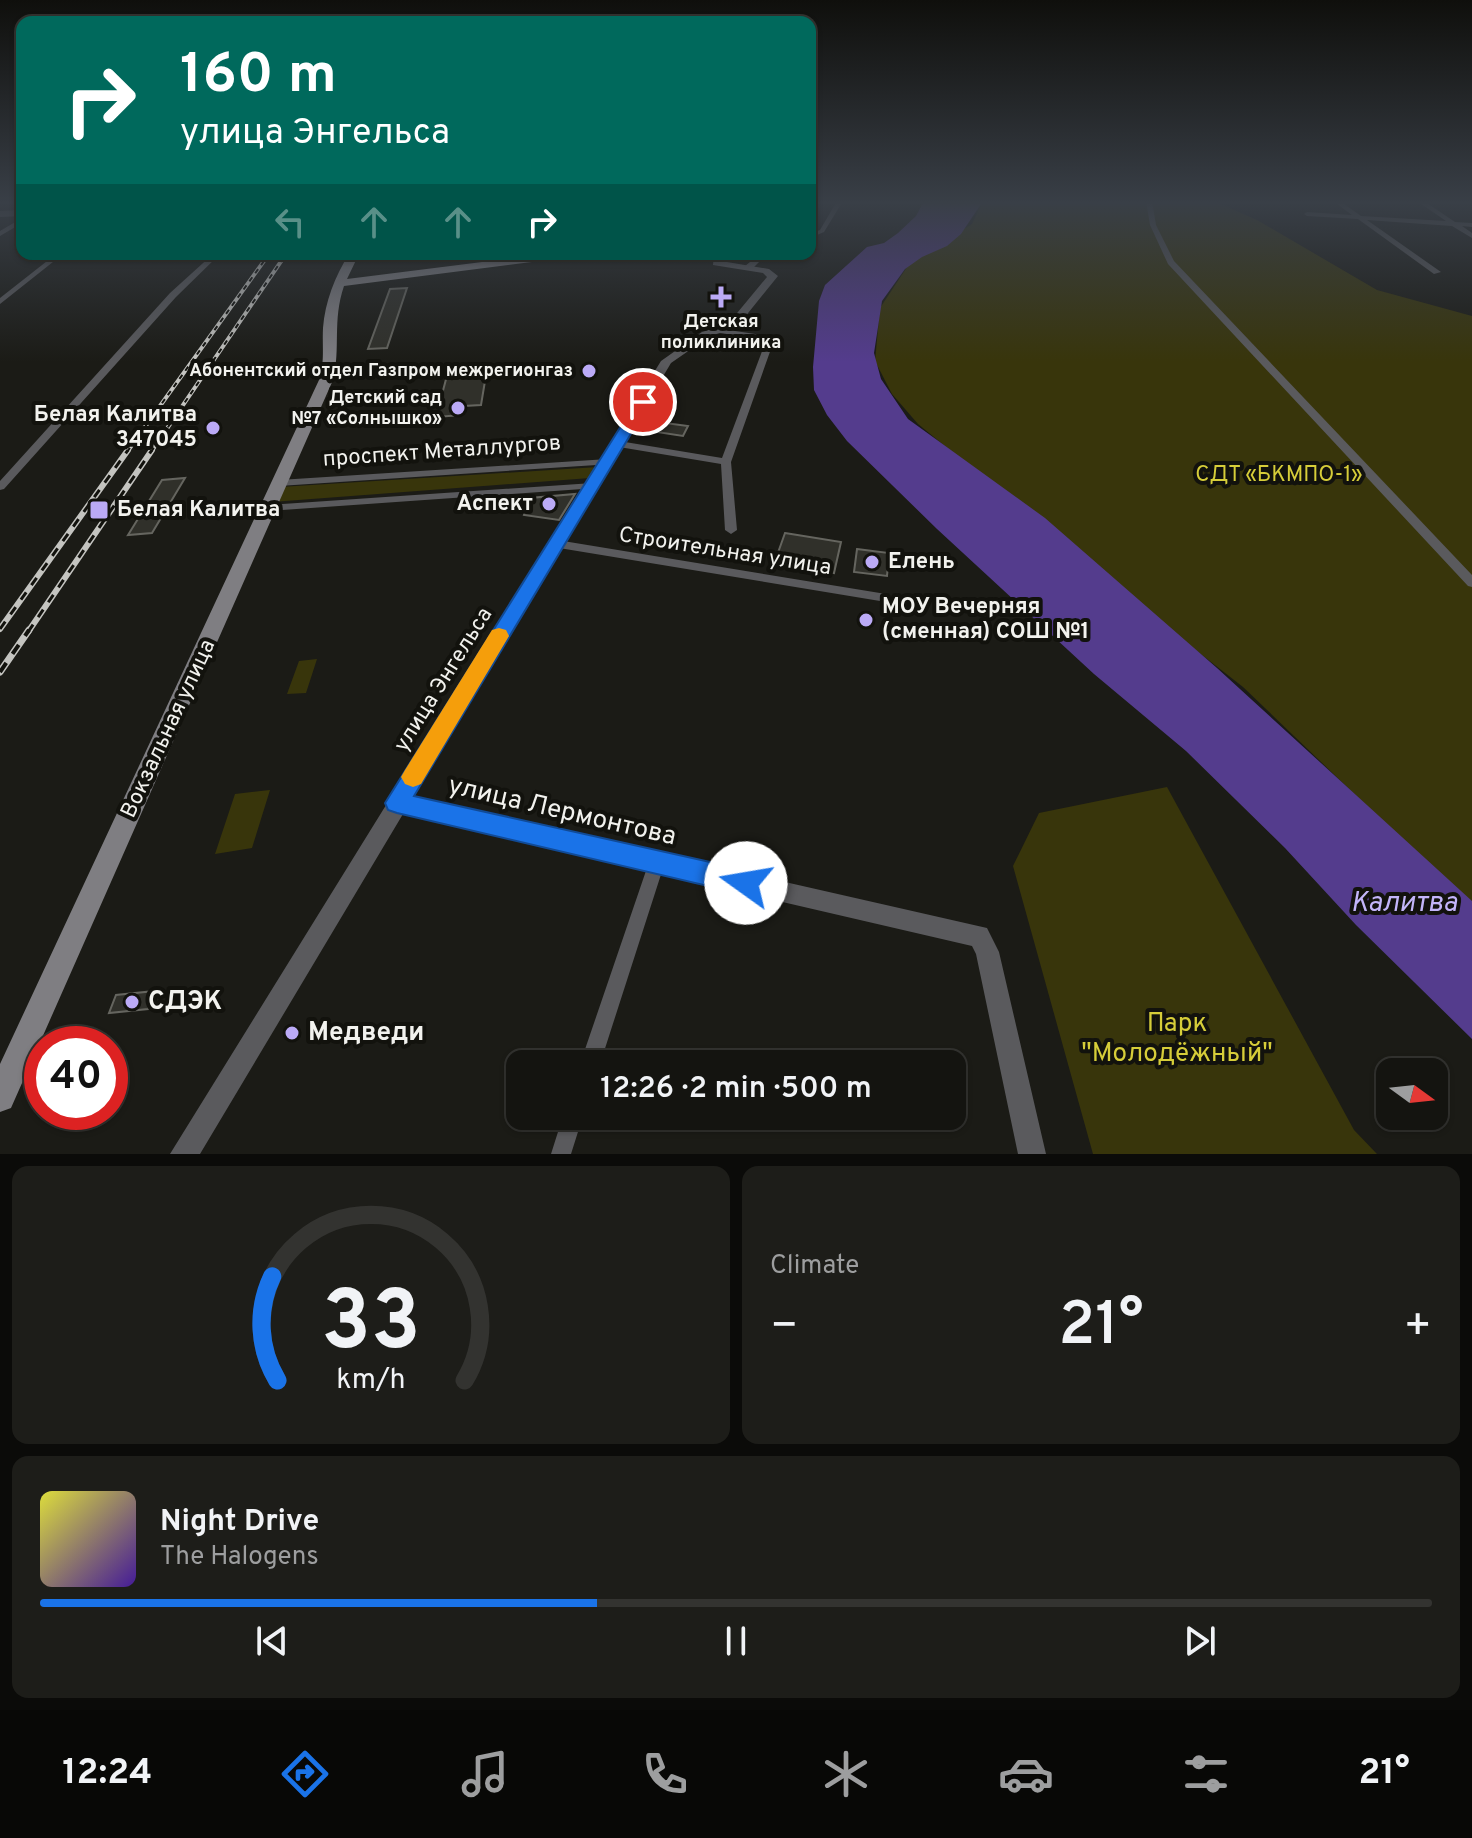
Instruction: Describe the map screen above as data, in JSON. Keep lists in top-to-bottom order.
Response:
{
  "streets": {
    "main road": ["Вокзальная улица"],
    "street": [
      "проспект Металлургов",
      "Строительная улица",
      "улица Энгельса",
      "улица Лермонтова"
    ]
  },
  "crossings": [
    ["проспект Металлургов", "улица Энгельса"],
    ["проспект Металлургов", "Вокзальная улица"],
    ["Строительная улица", "улица Энгельса"],
    ["улица Энгельса", "улица Лермонтова"]
  ],
  "water": ["Калитва"],
  "parks": ["СДТ «БКМПО-1»", "Парк \"Молодёжный\""],
  "places": {
    "health": ["Детская поликлиника"],
    "other": [
      "Абонентский отдел Газпром межрегионгаз",
      "Детский сад №7 «Солнышко»",
      "Белая Калитва 347045",
      "Аспект",
      "Елень",
      "МОУ Вечерняя (сменная) СОШ №1",
      "СДЭК",
      "Медведи"
    ],
    "transit": ["Белая Калитва"]
  },
  "north": "right",
  "page": {
    "turn": ["160 m", "улица Энгельса"],
    "limit": "40",
    "trip": "12:26 · 2 min · 500 m",
    "tile": "Climate",
    "heat": ["−", "21°", "+"],
    "song": ["Night Drive", "The Halogens"],
    "tabs": ["12:24", "21°"],
    "gauge": ["33", "km/h"]
  }
}
